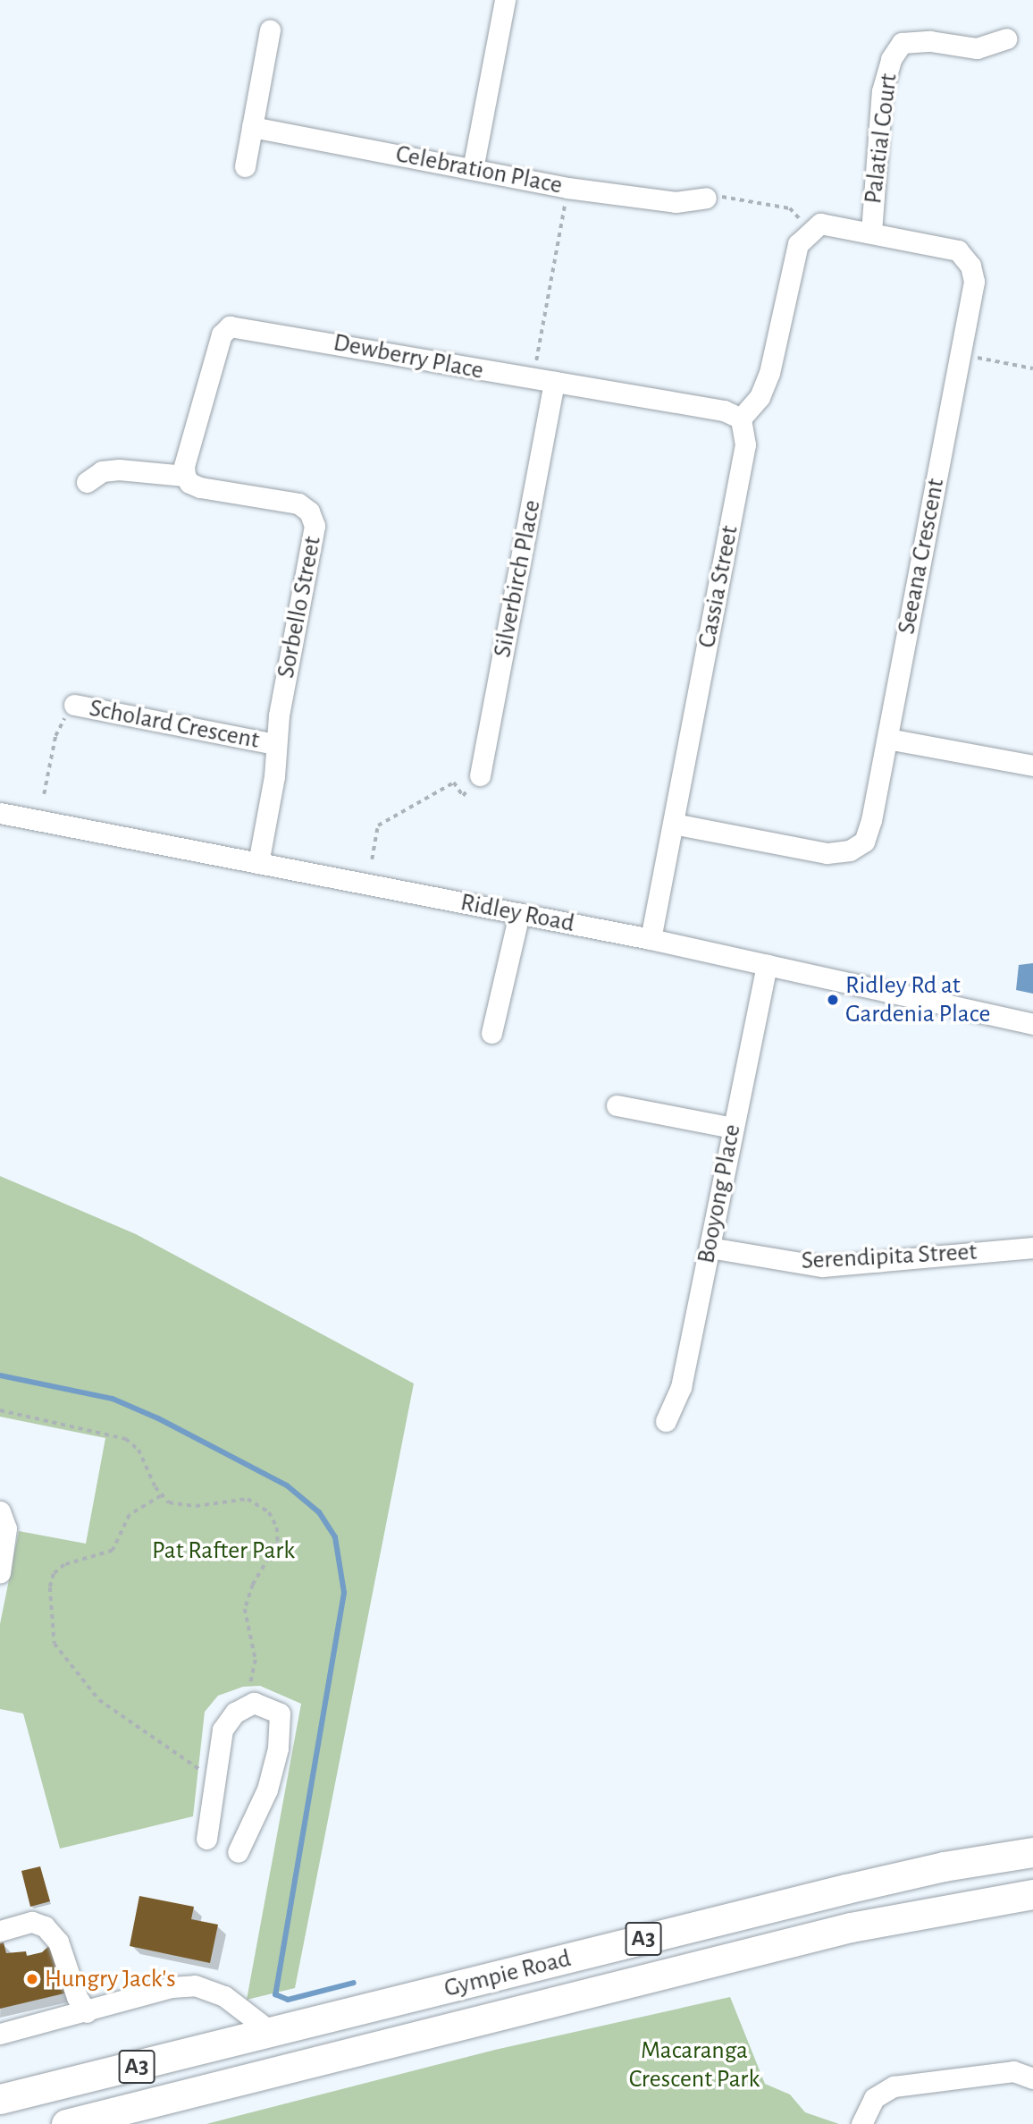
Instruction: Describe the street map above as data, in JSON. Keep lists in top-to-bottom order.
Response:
{
  "streets": {
    "highway": ["A3", "Gympie Road"],
    "street": [
      "Palatial Court",
      "Celebration Place",
      "Dewberry Place",
      "Seeana Crescent",
      "Silverbirch Place",
      "Cassia Street",
      "Sorbello Street",
      "Scholard Crescent",
      "Ridley Road",
      "Booyong Place",
      "Serendipita Street"
    ]
  },
  "crossings": [
    ["Palatial Court", "Seeana Crescent"],
    ["Dewberry Place", "Silverbirch Place"],
    ["Dewberry Place", "Cassia Street"],
    ["Dewberry Place", "Sorbello Street"],
    ["Seeana Crescent", "Cassia Street"],
    ["Cassia Street", "Ridley Road"],
    ["Sorbello Street", "Scholard Crescent"],
    ["Sorbello Street", "Ridley Road"],
    ["Ridley Road", "Booyong Place"],
    ["Booyong Place", "Serendipita Street"]
  ],
  "parks": ["Pat Rafter Park", "Macaranga Crescent Park"],
  "places": ["Ridley Rd at Gardenia Place", "Hungry Jack's"]
}
